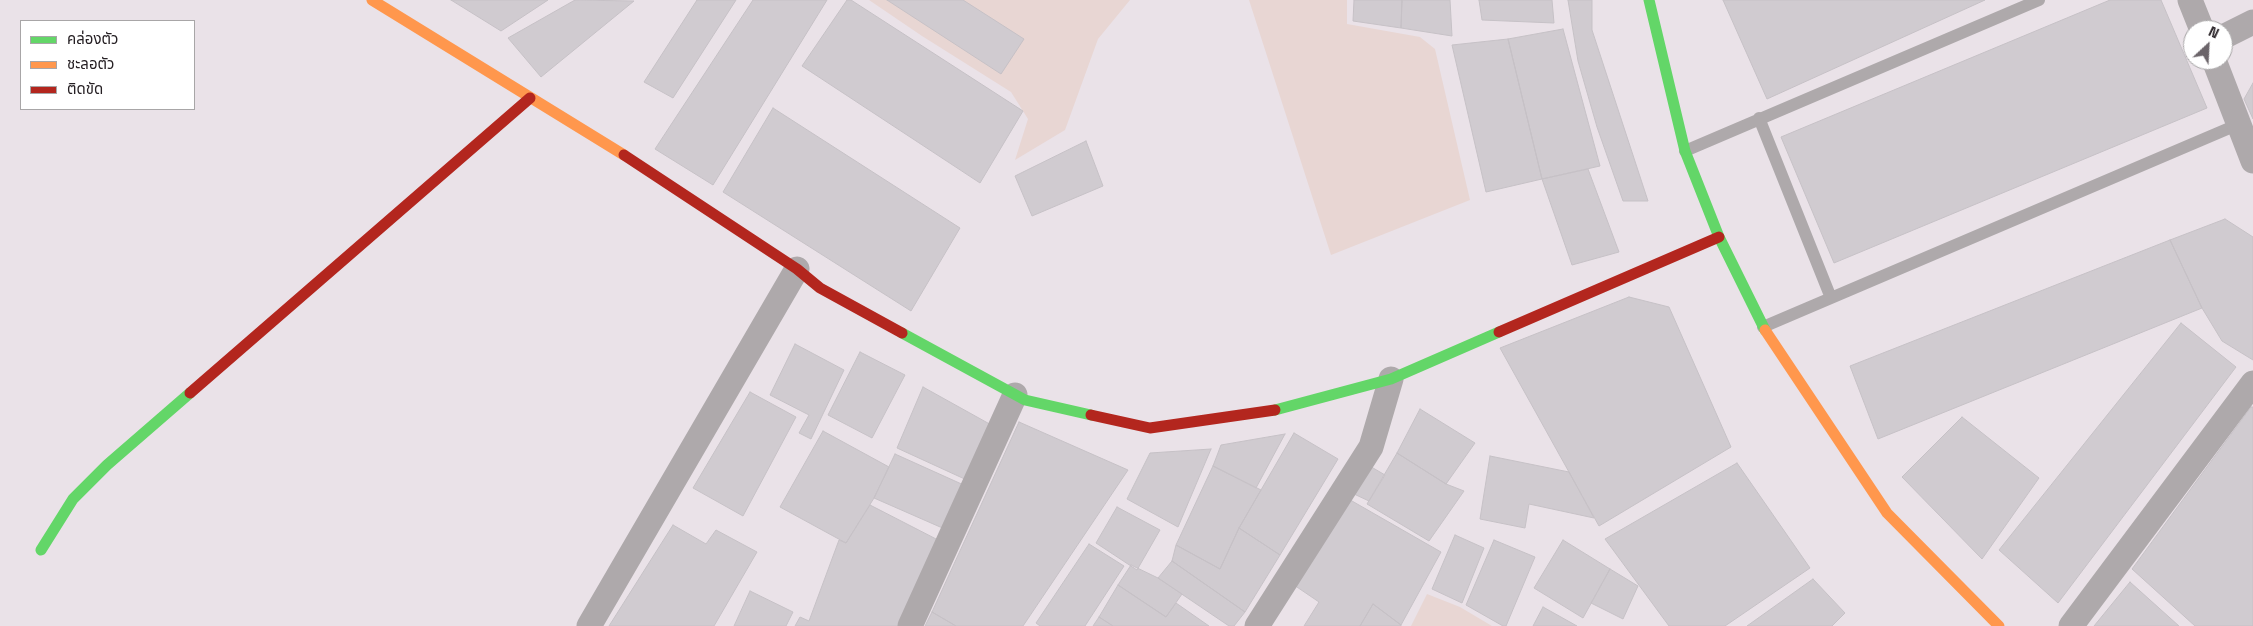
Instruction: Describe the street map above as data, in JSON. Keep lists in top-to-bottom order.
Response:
{
  "legend": ["คล่องตัว", "ชะลอตัว", "ติดขัด"],
  "north": "top right"
}
